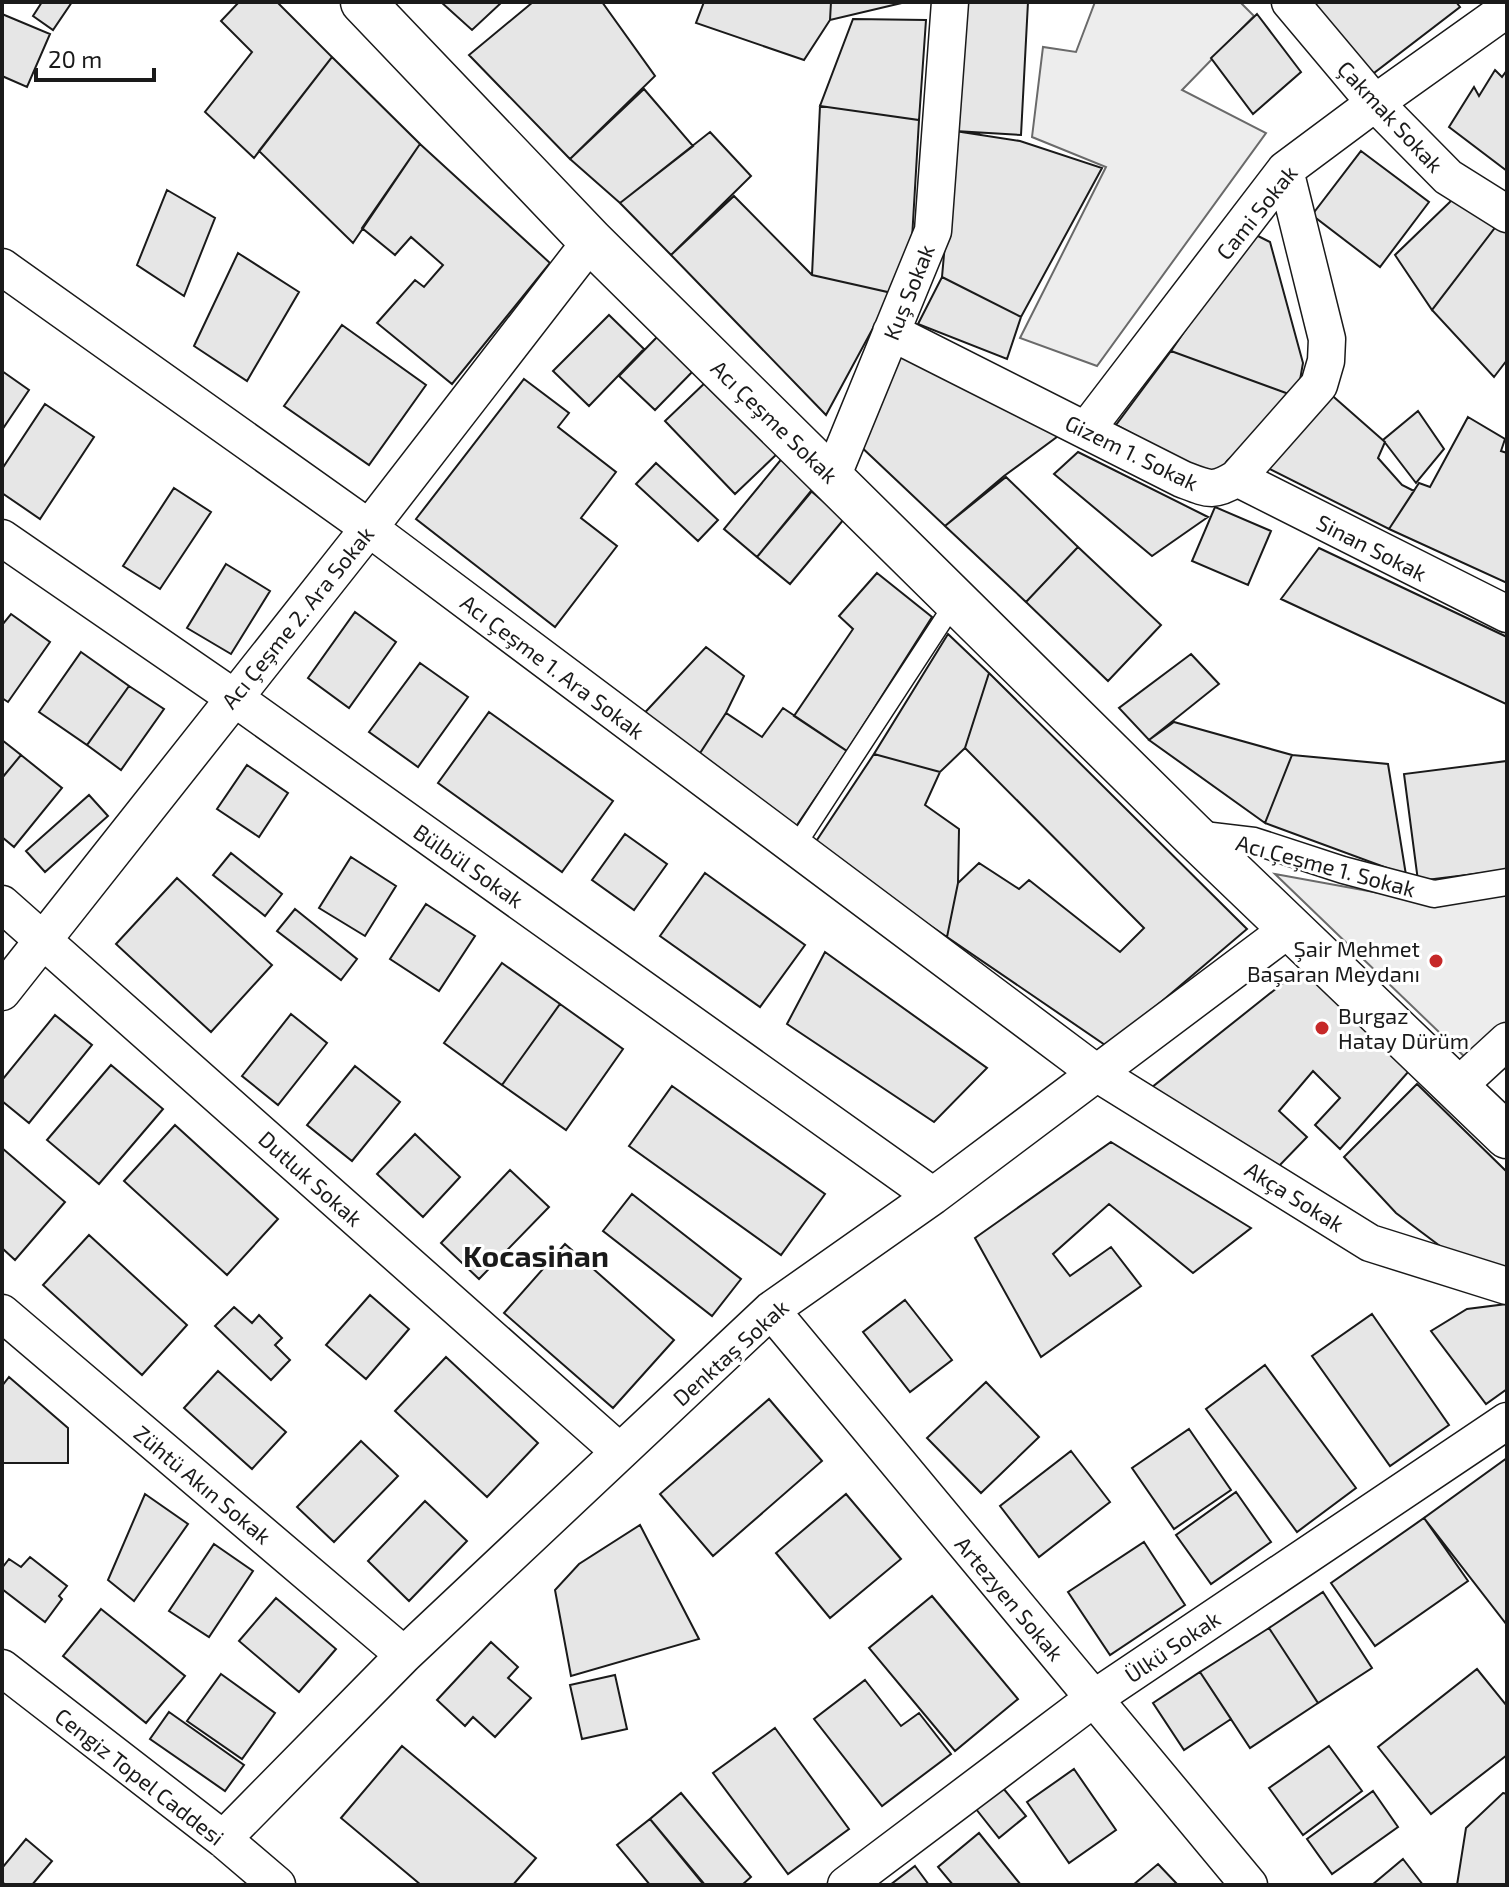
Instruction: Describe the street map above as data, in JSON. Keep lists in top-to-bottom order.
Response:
{
  "streets": {
    "main road": ["Acı Çeşme Sokak"],
    "street": [
      "Çakmak Sokak",
      "Cami Sokak",
      "Kuş Sokak",
      "Gizem 1. Sokak",
      "Sinan Sokak",
      "Acı Çeşme 2. Ara Sokak",
      "Acı Çeşme 1. Ara Sokak",
      "Bülbül Sokak",
      "Acı Çeşme 1. Sokak",
      "Dutluk Sokak",
      "Akça Sokak",
      "Denktaş Sokak",
      "Zühtü Akın Sokak",
      "Artezyen Sokak",
      "Ülkü Sokak",
      "Cengiz Topel Caddesi"
    ]
  },
  "crossings": [
    ["Çakmak Sokak", "Cami Sokak"],
    ["Cami Sokak", "Gizem 1. Sokak"],
    ["Kuş Sokak", "Acı Çeşme Sokak"],
    ["Kuş Sokak", "Gizem 1. Sokak"],
    ["Acı Çeşme Sokak", "Acı Çeşme 2. Ara Sokak"],
    ["Acı Çeşme Sokak", "Acı Çeşme 1. Sokak"],
    ["Acı Çeşme Sokak", "Denktaş Sokak"],
    ["Gizem 1. Sokak", "Sinan Sokak"],
    ["Acı Çeşme 2. Ara Sokak", "Acı Çeşme 1. Ara Sokak"],
    ["Acı Çeşme 2. Ara Sokak", "Bülbül Sokak"],
    ["Acı Çeşme 2. Ara Sokak", "Dutluk Sokak"],
    ["Acı Çeşme 1. Ara Sokak", "Akça Sokak"],
    ["Acı Çeşme 1. Ara Sokak", "Denktaş Sokak"],
    ["Bülbül Sokak", "Denktaş Sokak"],
    ["Dutluk Sokak", "Denktaş Sokak"],
    ["Akça Sokak", "Denktaş Sokak"],
    ["Denktaş Sokak", "Zühtü Akın Sokak"],
    ["Denktaş Sokak", "Artezyen Sokak"],
    ["Denktaş Sokak", "Cengiz Topel Caddesi"],
    ["Artezyen Sokak", "Ülkü Sokak"]
  ],
  "districts": ["Kocasinan"],
  "places": ["Şair Mehmet Başaran Meydanı", "Burgaz Hatay Dürüm"],
  "scale_bar": "20 m"
}
